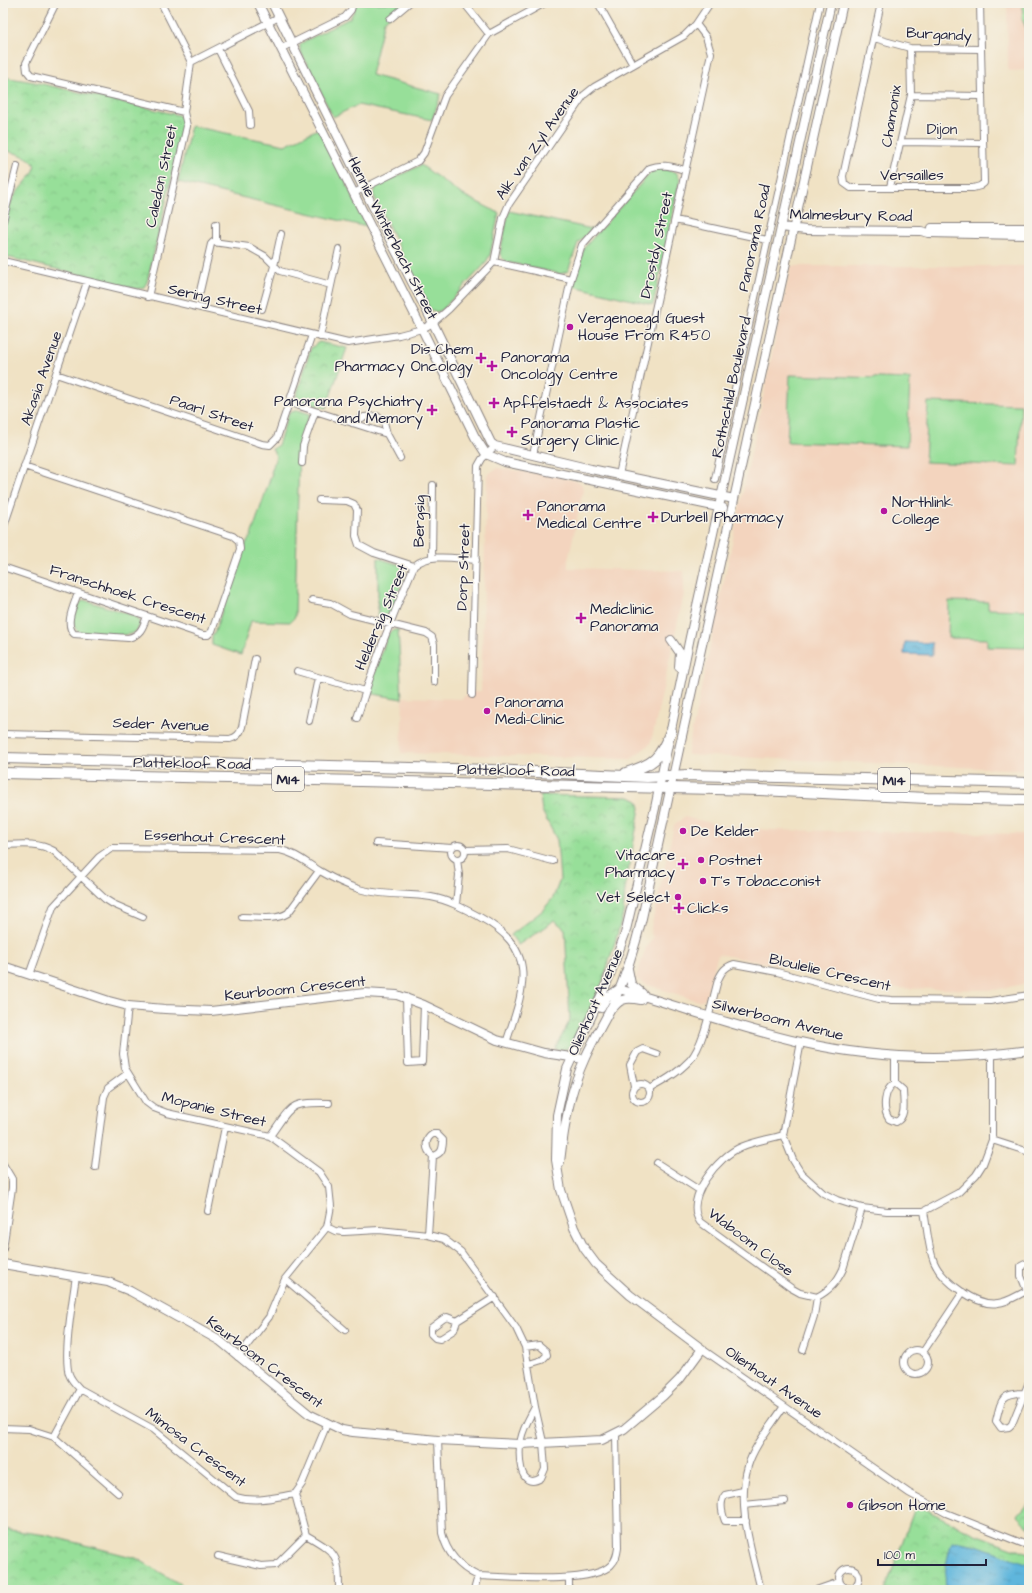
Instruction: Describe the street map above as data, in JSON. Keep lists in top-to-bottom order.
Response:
{
  "streets": {
    "main road": ["Plattekloof Road", "M14"],
    "street": [
      "Burgandy",
      "Chamonix",
      "Dijon",
      "Alk van Zyl Avenue",
      "Versailles",
      "Caledon Street",
      "Malmesbury Road",
      "Hennie Winterbach Street",
      "Panorama Road",
      "Drostdy Street",
      "Sering Street",
      "Akasia Avenue",
      "Rothschild Boulevard",
      "Paarl Street",
      "Bergsig",
      "Dorp Street",
      "Franschhoek Crescent",
      "Heldersig Street",
      "Seder Avenue",
      "Essenhout Crescent",
      "Bloulelie Crescent",
      "Keurboom Crescent",
      "Olienhout Avenue",
      "Silwerboom Avenue",
      "Mopanie Street",
      "Waboom Close",
      "Mimosa Crescent"
    ]
  },
  "crossings": [
    ["Burgandy", "Chamonix"],
    ["Burgandy", "Versailles"],
    ["Chamonix", "Dijon"],
    ["Chamonix", "Versailles"],
    ["Dijon", "Versailles"],
    ["Alk van Zyl Avenue", "Drostdy Street"],
    ["Caledon Street", "Sering Street"],
    ["Malmesbury Road", "Rothschild Boulevard"],
    ["Hennie Winterbach Street", "Sering Street"],
    ["Hennie Winterbach Street", "Dorp Street"],
    ["Sering Street", "Akasia Avenue"],
    ["Sering Street", "Paarl Street"],
    ["Akasia Avenue", "Paarl Street"],
    ["Akasia Avenue", "Franschhoek Crescent"],
    ["Rothschild Boulevard", "Plattekloof Road"],
    ["Rothschild Boulevard", "Olienhout Avenue"],
    ["Bergsig", "Heldersig Street"],
    ["Dorp Street", "Heldersig Street"],
    ["Plattekloof Road", "Olienhout Avenue"],
    ["Essenhout Crescent", "Keurboom Crescent"],
    ["Bloulelie Crescent", "Silwerboom Avenue"],
    ["Keurboom Crescent", "Olienhout Avenue"],
    ["Keurboom Crescent", "Mopanie Street"],
    ["Keurboom Crescent", "Mimosa Crescent"],
    ["Olienhout Avenue", "Silwerboom Avenue"]
  ],
  "places": {
    "other": [
      "Vergenoegd Guest House From R450",
      "Northlink College",
      "Panorama Medi-Clinic",
      "De Kelder",
      "Postnet",
      "T's Tobacconist",
      "Vet Select",
      "Gibson Home"
    ],
    "health": [
      "Dis-Chem Pharmacy Oncology",
      "Panorama Oncology Centre",
      "Apffelstaedt & Associates",
      "Panorama Psychiatry and Memory",
      "Panorama Plastic Surgery Clinic",
      "Panorama Medical Centre",
      "Durbell Pharmacy",
      "Mediclinic Panorama",
      "Vitacare Pharmacy",
      "Clicks"
    ]
  },
  "scale_bar": "100 m"
}
